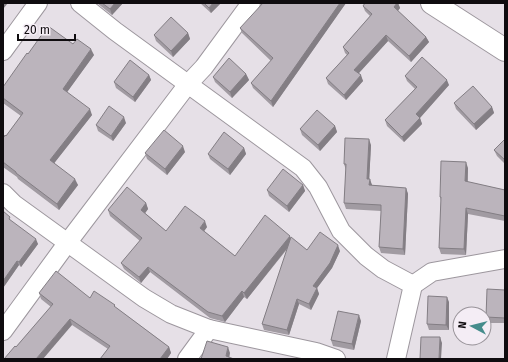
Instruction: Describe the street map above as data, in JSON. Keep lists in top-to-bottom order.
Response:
{
  "scale_bar": "20 m",
  "north": "left"
}
